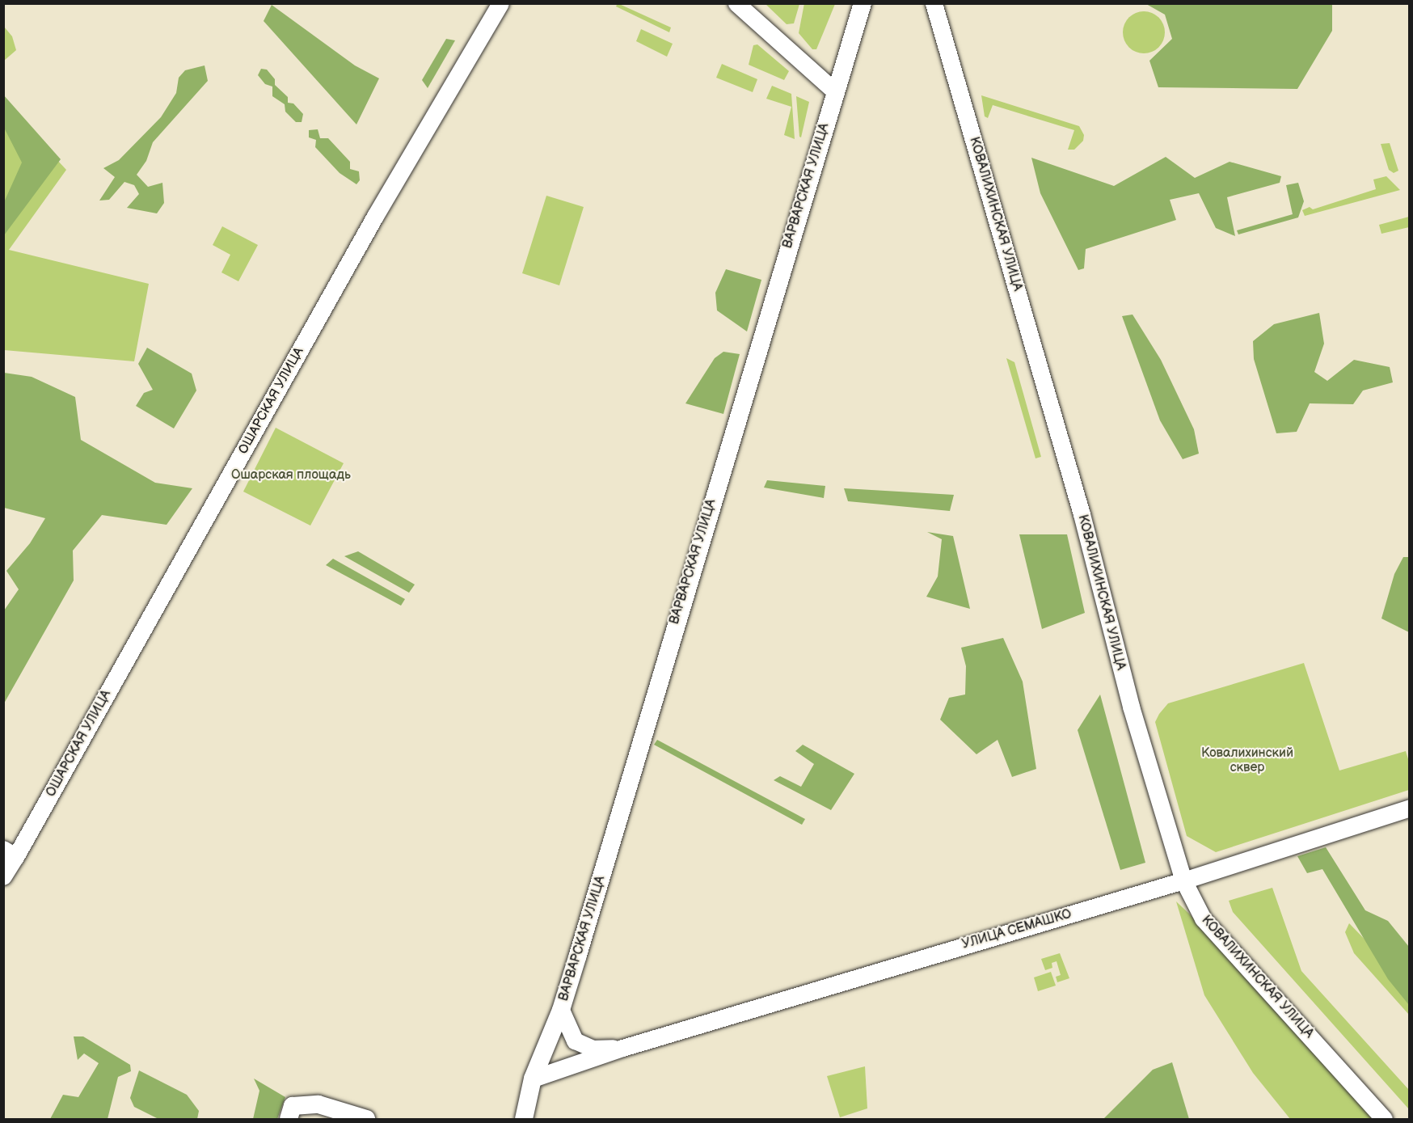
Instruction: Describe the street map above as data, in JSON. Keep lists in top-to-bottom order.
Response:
{
  "streets": {
    "main road": ["ВАРВАРСКАЯ УЛИЦА", "ОШАРСКАЯ УЛИЦА"],
    "street": ["КОВАЛИХИНСКАЯ УЛИЦА", "УЛИЦА СЕМАШКО"]
  },
  "crossings": [
    ["ВАРВАРСКАЯ УЛИЦА", "УЛИЦА СЕМАШКО"],
    ["КОВАЛИХИНСКАЯ УЛИЦА", "УЛИЦА СЕМАШКО"]
  ],
  "parks": ["Ошарская площадь", "Ковалихинский сквер"]
}
